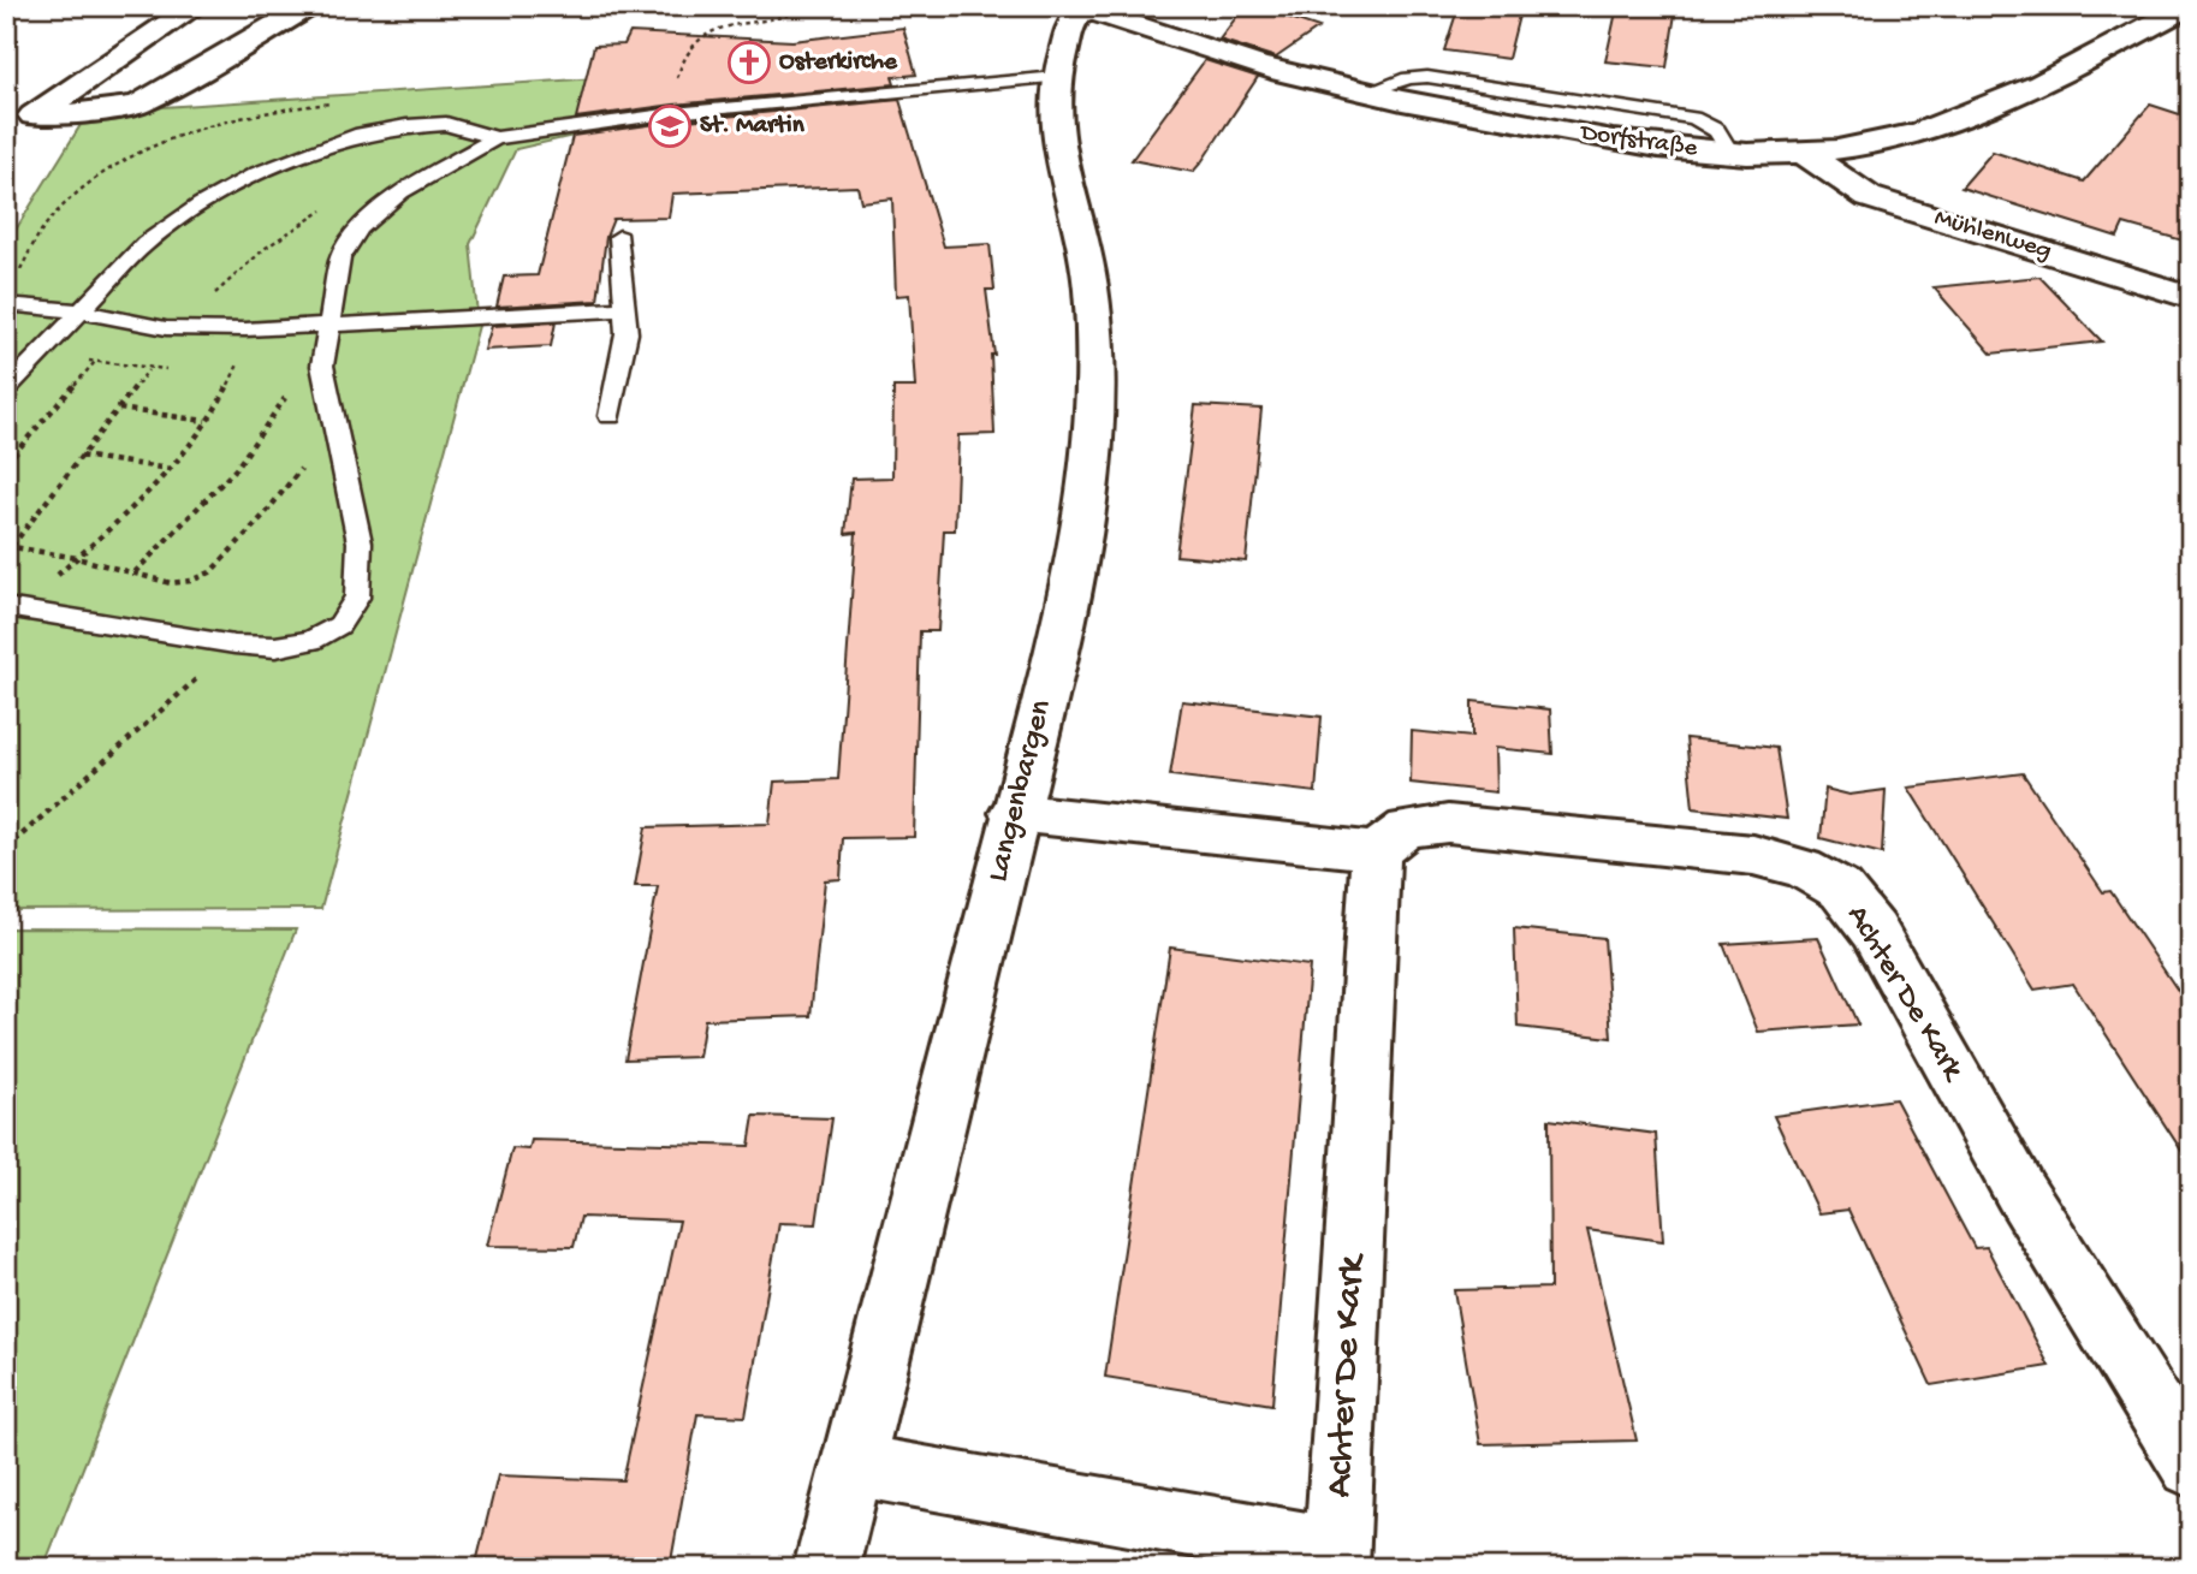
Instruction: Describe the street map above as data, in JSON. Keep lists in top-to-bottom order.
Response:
{
  "streets": {
    "street": [
      "Dorfstraße",
      "Mühlenweg",
      "Langenbargen",
      "Achter De Kark"
    ]
  },
  "crossings": [
    ["Dorfstraße", "Mühlenweg"],
    ["Dorfstraße", "Langenbargen"],
    ["Langenbargen", "Achter De Kark"]
  ],
  "places": {
    "church": ["Osterkirche"],
    "school or university": ["St. Martin"]
  }
}
